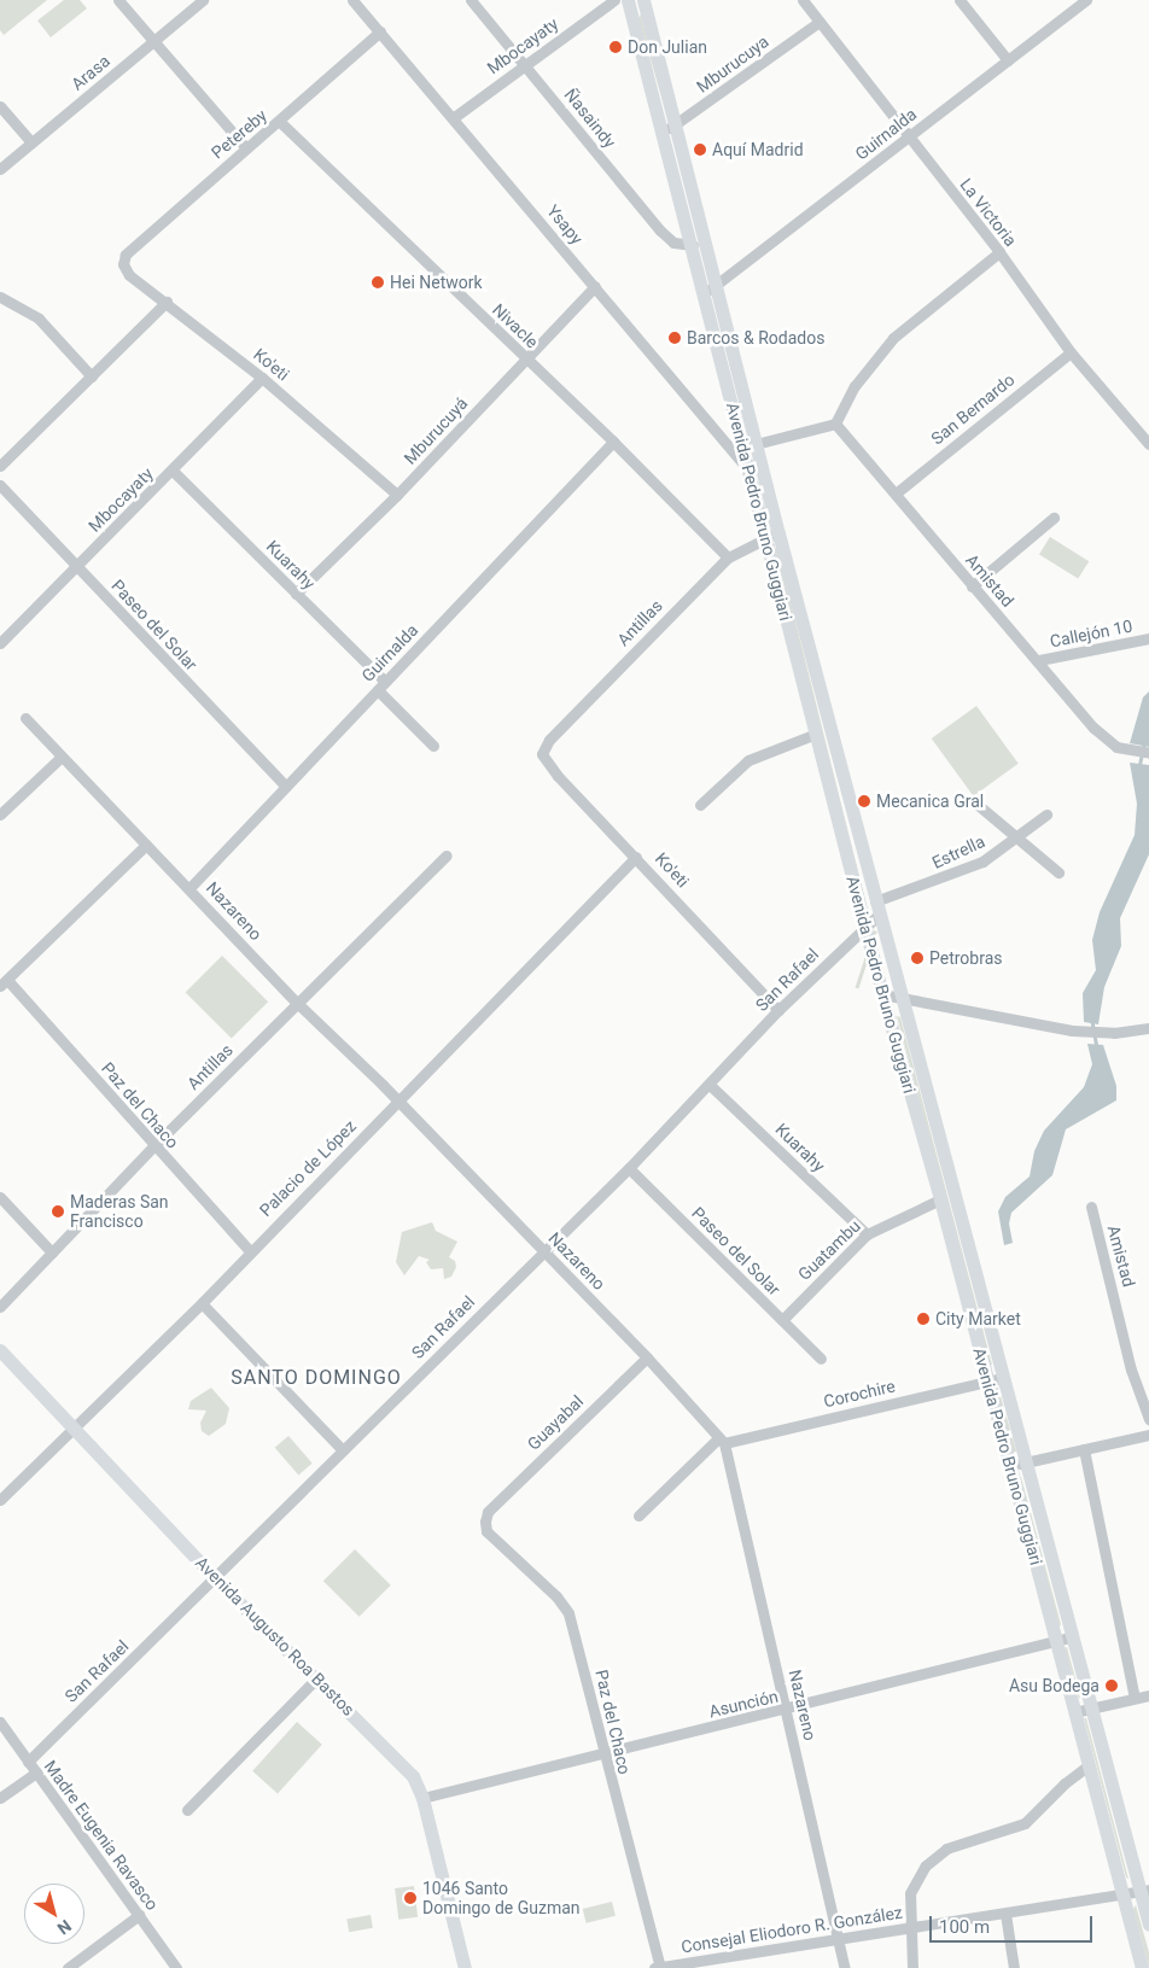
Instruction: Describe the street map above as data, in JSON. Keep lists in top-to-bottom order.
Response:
{
  "streets": {
    "main road": ["Avenida Pedro Bruno Guggiari", "Avenida Augusto Roa Bastos"],
    "street": [
      "Mbocayaty",
      "Mburucuya",
      "Arasa",
      "Ñasaindy",
      "Petereby",
      "Guirnalda",
      "La Victoria",
      "Ysapy",
      "Nivacle",
      "Ko'eti",
      "San Bernardo",
      "Mburucuyá",
      "Kuarahy",
      "Amistad",
      "Antillas",
      "Paseo del Solar",
      "Callejón 10",
      "Estrella",
      "Nazareno",
      "San Rafael",
      "Paz del Chaco",
      "Palacio de López",
      "Guatambu",
      "Corochire",
      "Guayabal",
      "Asunción",
      "Madre Eugenia Ravasco",
      "Consejal Eliodoro R. González"
    ]
  },
  "crossings": [
    ["Mbocayaty", "Ñasaindy"],
    ["Mbocayaty", "Ysapy"],
    ["Mbocayaty", "Ko'eti"],
    ["Mbocayaty", "Kuarahy"],
    ["Mbocayaty", "Paseo del Solar"],
    ["Mburucuya", "La Victoria"],
    ["Mburucuya", "Avenida Pedro Bruno Guggiari"],
    ["Ñasaindy", "Avenida Pedro Bruno Guggiari"],
    ["Petereby", "Ysapy"],
    ["Petereby", "Nivacle"],
    ["Petereby", "Ko'eti"],
    ["Guirnalda", "La Victoria"],
    ["Guirnalda", "Nivacle"],
    ["Guirnalda", "Avenida Pedro Bruno Guggiari"],
    ["Guirnalda", "Kuarahy"],
    ["Guirnalda", "Paseo del Solar"],
    ["Guirnalda", "Nazareno"],
    ["La Victoria", "San Bernardo"],
    ["Ysapy", "Mburucuyá"],
    ["Ysapy", "Avenida Pedro Bruno Guggiari"],
    ["Nivacle", "Mburucuyá"],
    ["Nivacle", "Antillas"],
    ["Ko'eti", "Mburucuyá"],
    ["Ko'eti", "Antillas"],
    ["Ko'eti", "San Rafael"],
    ["Ko'eti", "Palacio de López"],
    ["San Bernardo", "Amistad"],
    ["Mburucuyá", "Kuarahy"],
    ["Avenida Pedro Bruno Guggiari", "Antillas"],
    ["Avenida Pedro Bruno Guggiari", "Estrella"],
    ["Avenida Pedro Bruno Guggiari", "San Rafael"],
    ["Avenida Pedro Bruno Guggiari", "Guatambu"],
    ["Avenida Pedro Bruno Guggiari", "Corochire"],
    ["Avenida Pedro Bruno Guggiari", "Asunción"],
    ["Avenida Pedro Bruno Guggiari", "Consejal Eliodoro R. González"],
    ["Kuarahy", "San Rafael"],
    ["Kuarahy", "Guatambu"],
    ["Amistad", "Callejón 10"],
    ["Antillas", "Nazareno"],
    ["Antillas", "Paz del Chaco"],
    ["Paseo del Solar", "San Rafael"],
    ["Paseo del Solar", "Guatambu"],
    ["Estrella", "San Rafael"],
    ["Nazareno", "San Rafael"],
    ["Nazareno", "Palacio de López"],
    ["Nazareno", "Corochire"],
    ["Nazareno", "Guayabal"],
    ["Nazareno", "Asunción"],
    ["Nazareno", "Consejal Eliodoro R. González"],
    ["San Rafael", "Avenida Augusto Roa Bastos"],
    ["San Rafael", "Madre Eugenia Ravasco"],
    ["Paz del Chaco", "Palacio de López"],
    ["Paz del Chaco", "Guayabal"],
    ["Paz del Chaco", "Asunción"],
    ["Paz del Chaco", "Consejal Eliodoro R. González"],
    ["Palacio de López", "Avenida Augusto Roa Bastos"],
    ["Avenida Augusto Roa Bastos", "Asunción"]
  ],
  "districts": ["SANTO DOMINGO"],
  "places": [
    "Don Julian",
    "Aquí Madrid",
    "Hei Network",
    "Barcos & Rodados",
    "Mecanica Gral",
    "Petrobras",
    "Maderas San Francisco",
    "City Market",
    "Asu Bodega",
    "1046 Santo Domingo de Guzman"
  ],
  "scale_bar": "100 m",
  "north": "bottom right"
}
